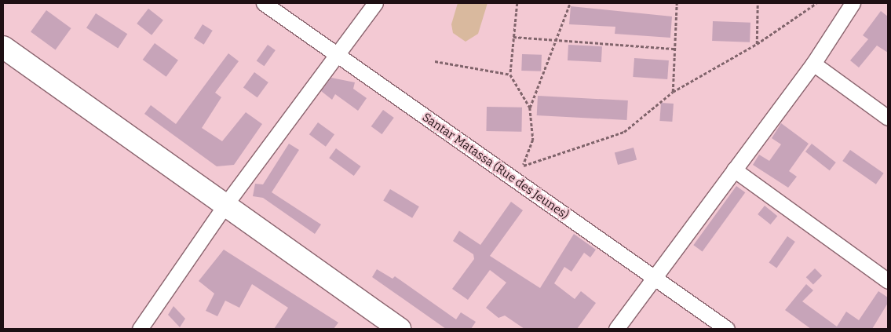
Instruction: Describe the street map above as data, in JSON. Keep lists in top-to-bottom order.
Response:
{
  "streets": {
    "street": ["Santar Matassa (Rue des Jeunes)"]
  }
}
